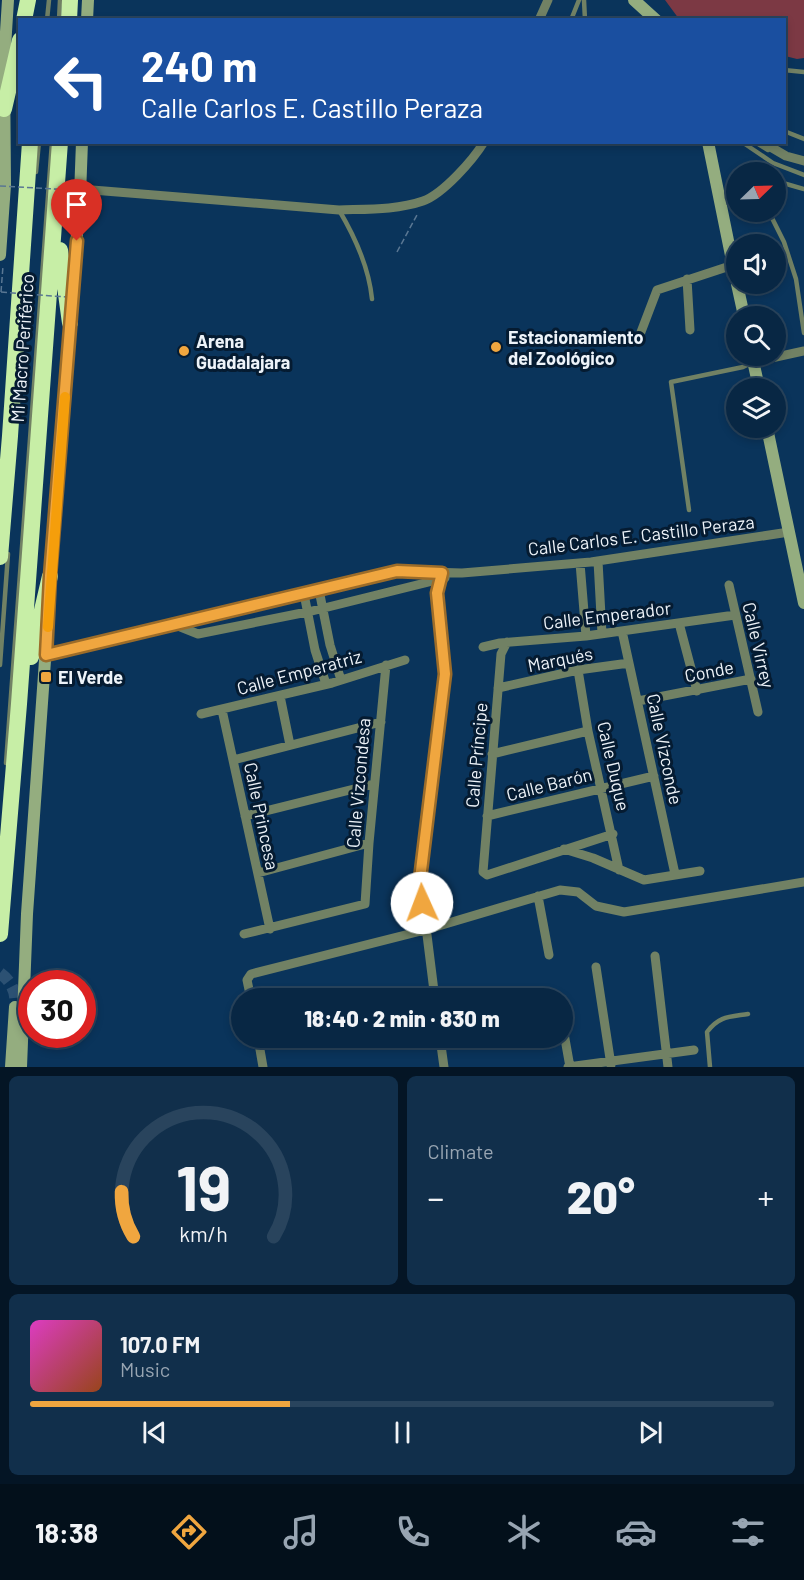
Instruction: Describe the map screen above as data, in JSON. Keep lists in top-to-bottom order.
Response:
{
  "streets": {
    "street": [
      "Calle Carlos E. Castillo Peraza",
      "Calle Emperador",
      "Calle Virrey",
      "Marqués",
      "Conde",
      "Calle Emperatriz",
      "Calle Vizconde",
      "Calle Príncipe",
      "Calle Duque",
      "Calle Vizcondesa",
      "Calle Barón",
      "Calle Princesa"
    ],
    "lane": ["Mi Macro Periférico"]
  },
  "crossings": [
    ["Calle Emperador", "Calle Virrey"],
    ["Calle Emperador", "Calle Vizconde"],
    ["Calle Emperador", "Calle Príncipe"],
    ["Calle Virrey", "Conde"],
    ["Marqués", "Calle Vizconde"],
    ["Marqués", "Calle Príncipe"],
    ["Marqués", "Calle Duque"],
    ["Conde", "Calle Vizconde"],
    ["Calle Emperatriz", "Calle Vizcondesa"],
    ["Calle Emperatriz", "Calle Princesa"],
    ["Calle Vizconde", "Calle Barón"],
    ["Calle Príncipe", "Calle Barón"],
    ["Calle Duque", "Calle Barón"],
    ["Calle Vizcondesa", "Calle Princesa"]
  ],
  "places": {
    "other": ["Estacionamiento del Zoológico", "Arena Guadalajara"],
    "transit": ["El Verde"]
  },
  "north": "top right",
  "page": {
    "turn": ["240 m", "Calle Carlos E. Castillo Peraza"],
    "limit": "30",
    "trip": "18:40 · 2 min · 830 m",
    "tile": "Climate",
    "heat": ["−", "20°", "+"],
    "song": ["107.0 FM", "Music"],
    "tabs": "18:38",
    "gauge": ["19", "km/h"]
  }
}
